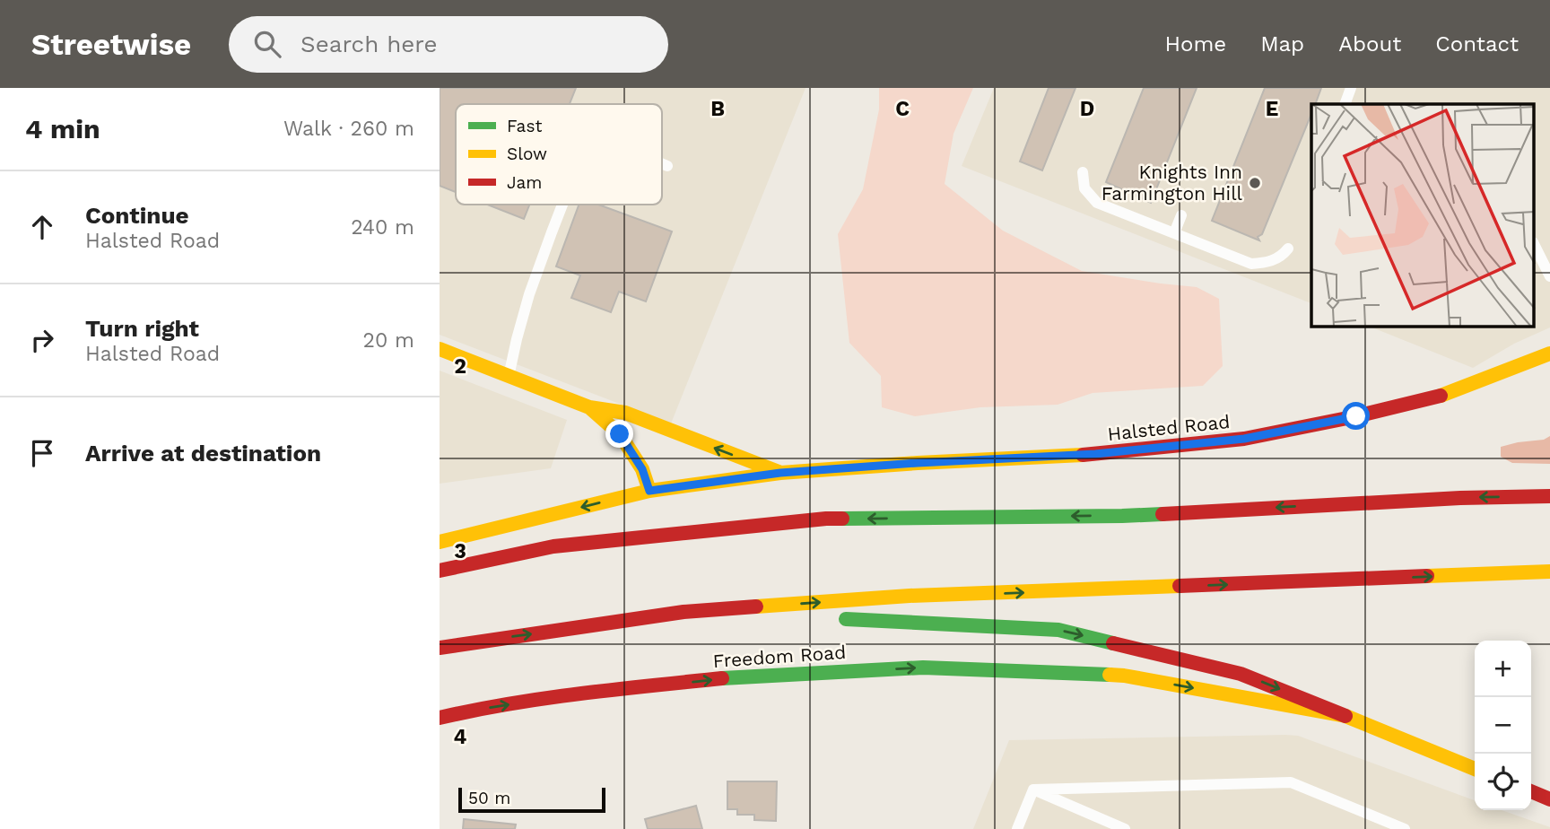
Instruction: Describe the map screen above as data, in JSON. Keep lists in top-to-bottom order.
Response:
{
  "streets": {
    "main road": ["Halsted Road", "Freedom Road"]
  },
  "places": ["Knights Inn Farmington Hill"],
  "legend": ["Fast", "Slow", "Jam"],
  "scale_bar": "50 m",
  "page": {
    "header": "Streetwise",
    "search": "Search here",
    "nav": [
      "Home",
      "Map",
      "About",
      "Contact"
    ],
    "heading": ["4 min", "Walk · 260 m"],
    "list": [
      ["Continue", "Halsted Road", "240 m"],
      ["Turn right", "Halsted Road", "20 m"],
      "Arrive at destination"
    ],
    "map_buttons": ["+", "−"],
    "scale": "50 m"
  },
  "grid": {
    "columns": [
      "B",
      "C",
      "D",
      "E"
    ],
    "rows": ["2", "3", "4"]
  }
}
